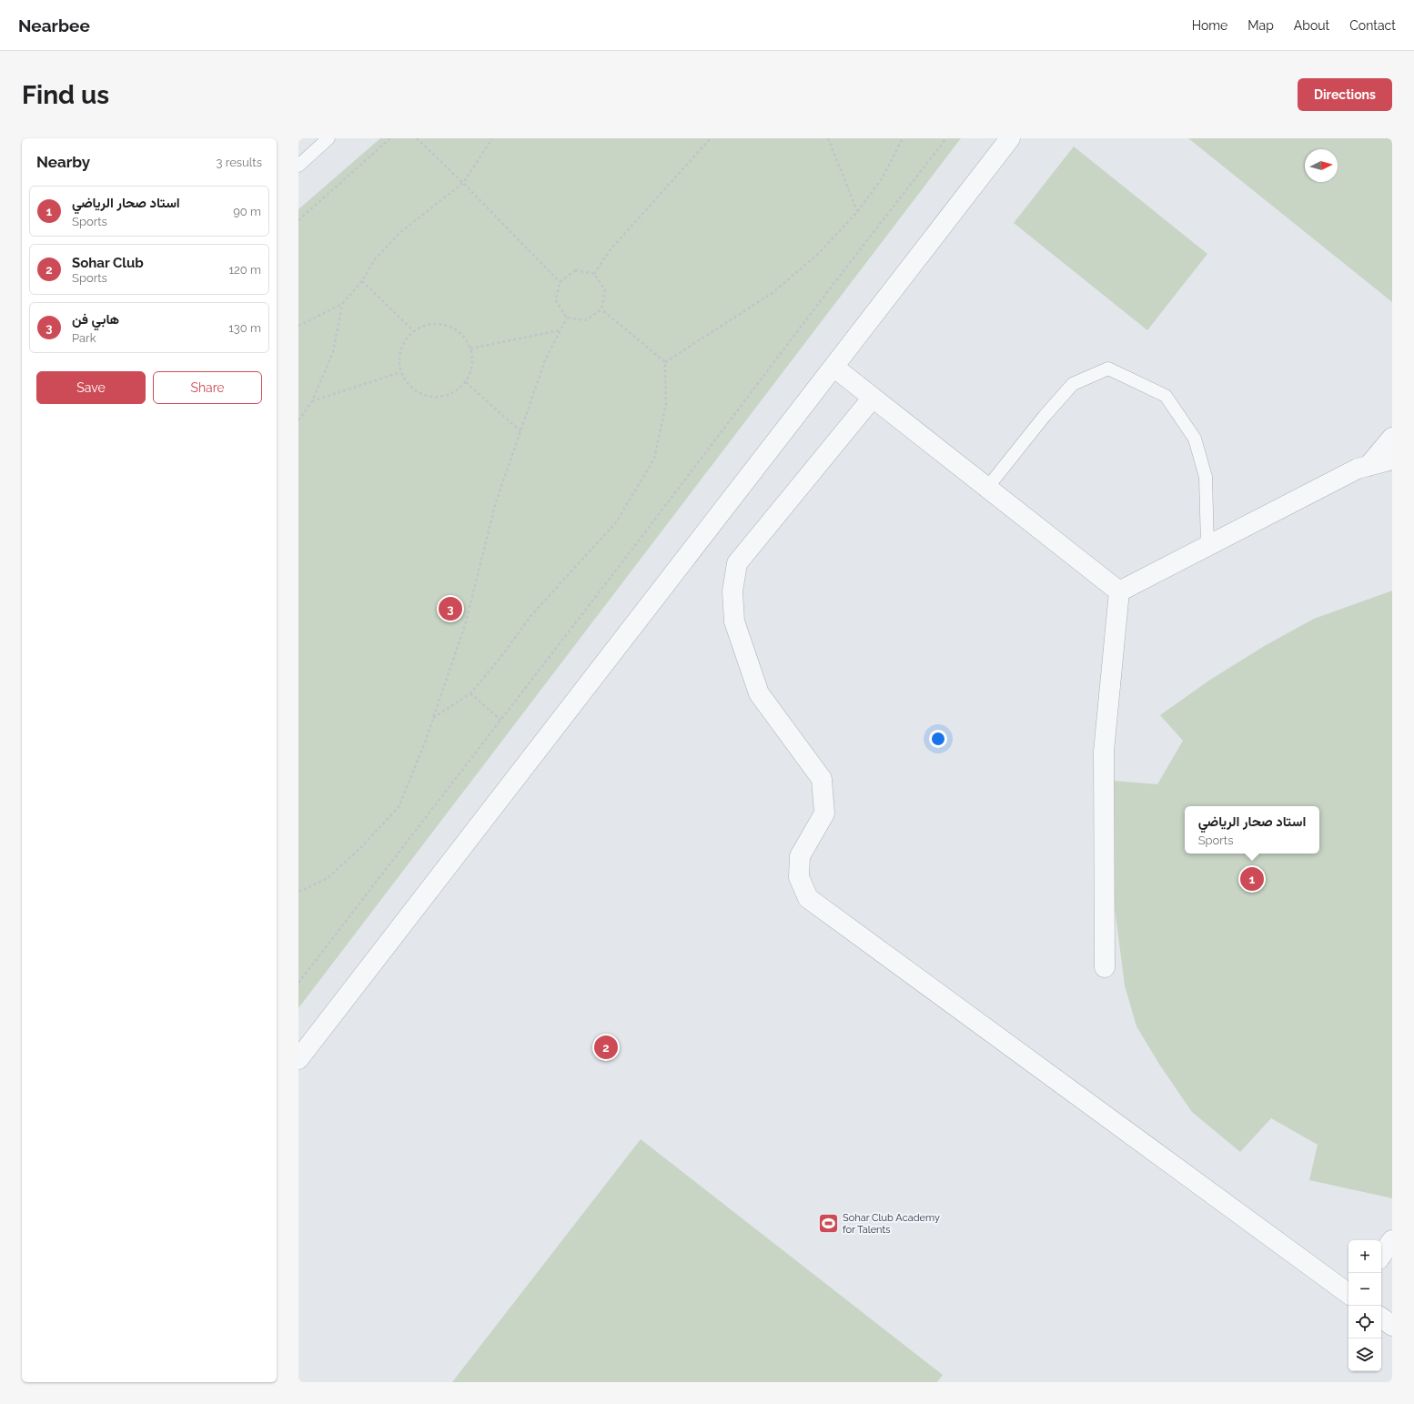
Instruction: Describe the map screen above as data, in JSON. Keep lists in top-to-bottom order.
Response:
{
  "places": {
    "sports": ["Sohar Club Academy for Talents"]
  },
  "north": "right",
  "page": {
    "header": "Nearbee",
    "nav": [
      "Home",
      "Map",
      "About",
      "Contact"
    ],
    "buttons": [
      "Directions",
      ["Save", "Share"]
    ],
    "title": "Find us",
    "heading": ["Nearby", "3 results"],
    "list": [
      {
        "mark": "1",
        "name": "استاد صحار الرياضي",
        "note": "Sports",
        "value": "90 m"
      },
      {
        "mark": "2",
        "name": "Sohar Club",
        "note": "Sports",
        "value": "120 m"
      },
      {
        "mark": "3",
        "name": "هابي فن",
        "note": "Park",
        "value": "130 m"
      }
    ],
    "pins": ["3", "1", "2"],
    "popup": ["استاد صحار الرياضي", "Sports"],
    "map_buttons": ["+", "−"]
  }
}
